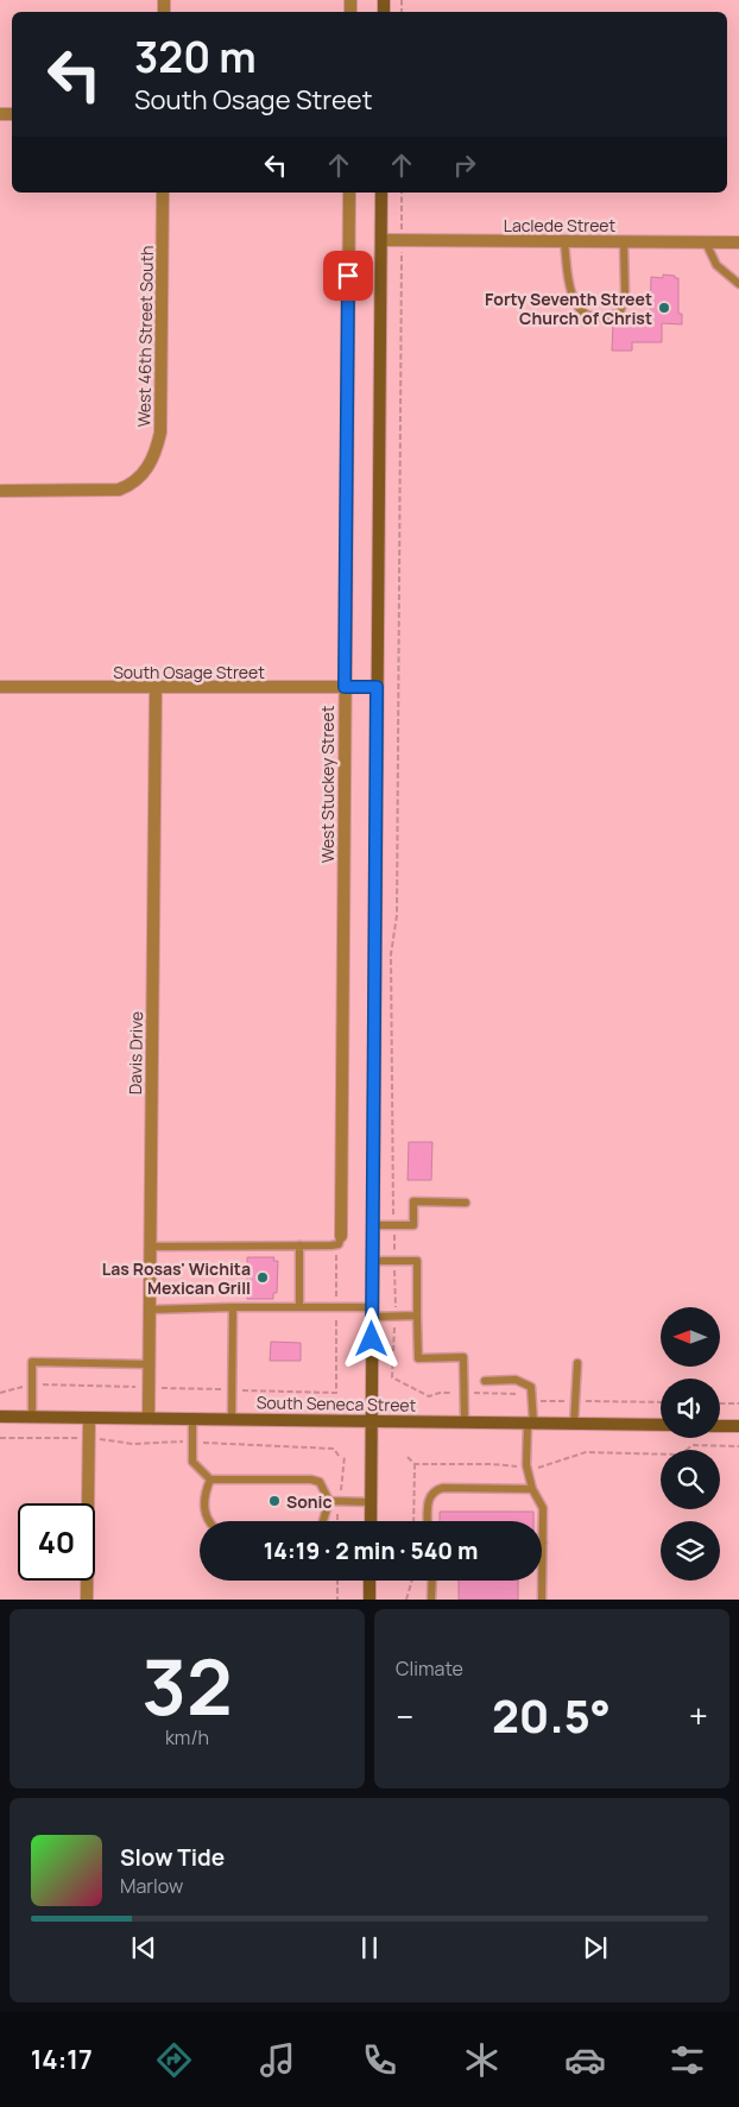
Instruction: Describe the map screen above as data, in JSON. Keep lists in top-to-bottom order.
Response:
{
  "streets": {
    "street": [
      "Laclede Street",
      "West 46th Street South",
      "South Osage Street",
      "West Stuckey Street",
      "Davis Drive",
      "South Seneca Street"
    ]
  },
  "crossings": [
    ["South Osage Street", "West Stuckey Street"],
    ["South Osage Street", "Davis Drive"],
    ["Davis Drive", "South Seneca Street"]
  ],
  "places": ["Forty Seventh Street Church of Christ", "Las Rosas' Wichita Mexican Grill", "Sonic"],
  "north": "left",
  "page": {
    "turn": ["320 m", "South Osage Street"],
    "limit": "40",
    "trip": "14:19 · 2 min · 540 m",
    "tile": [
      ["32", "km/h"],
      "Climate"
    ],
    "heat": ["−", "20.5°", "+"],
    "song": ["Slow Tide", "Marlow"],
    "tabs": "14:17"
  }
}
